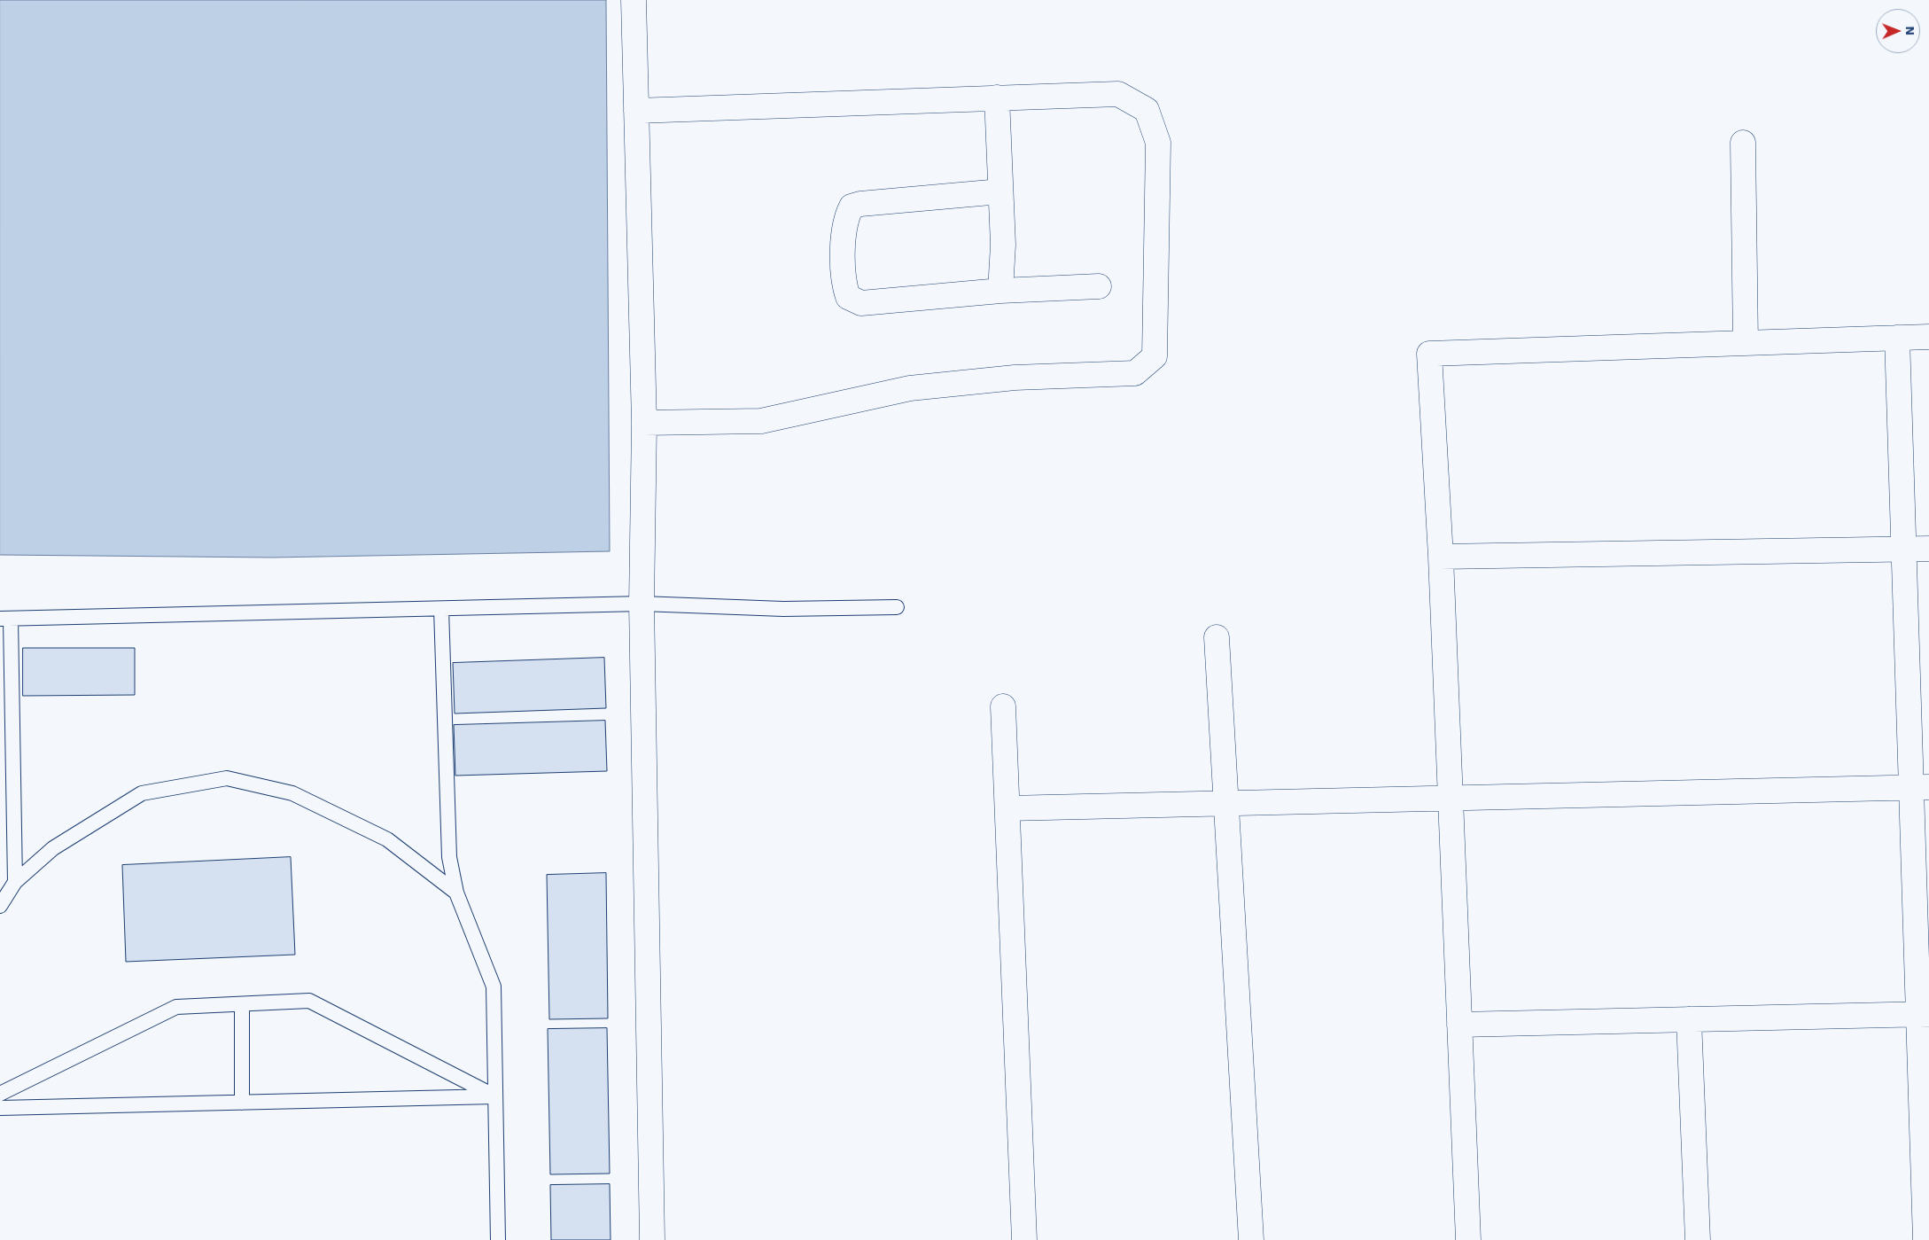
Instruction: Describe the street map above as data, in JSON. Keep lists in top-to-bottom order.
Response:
{
  "north": "right"
}
